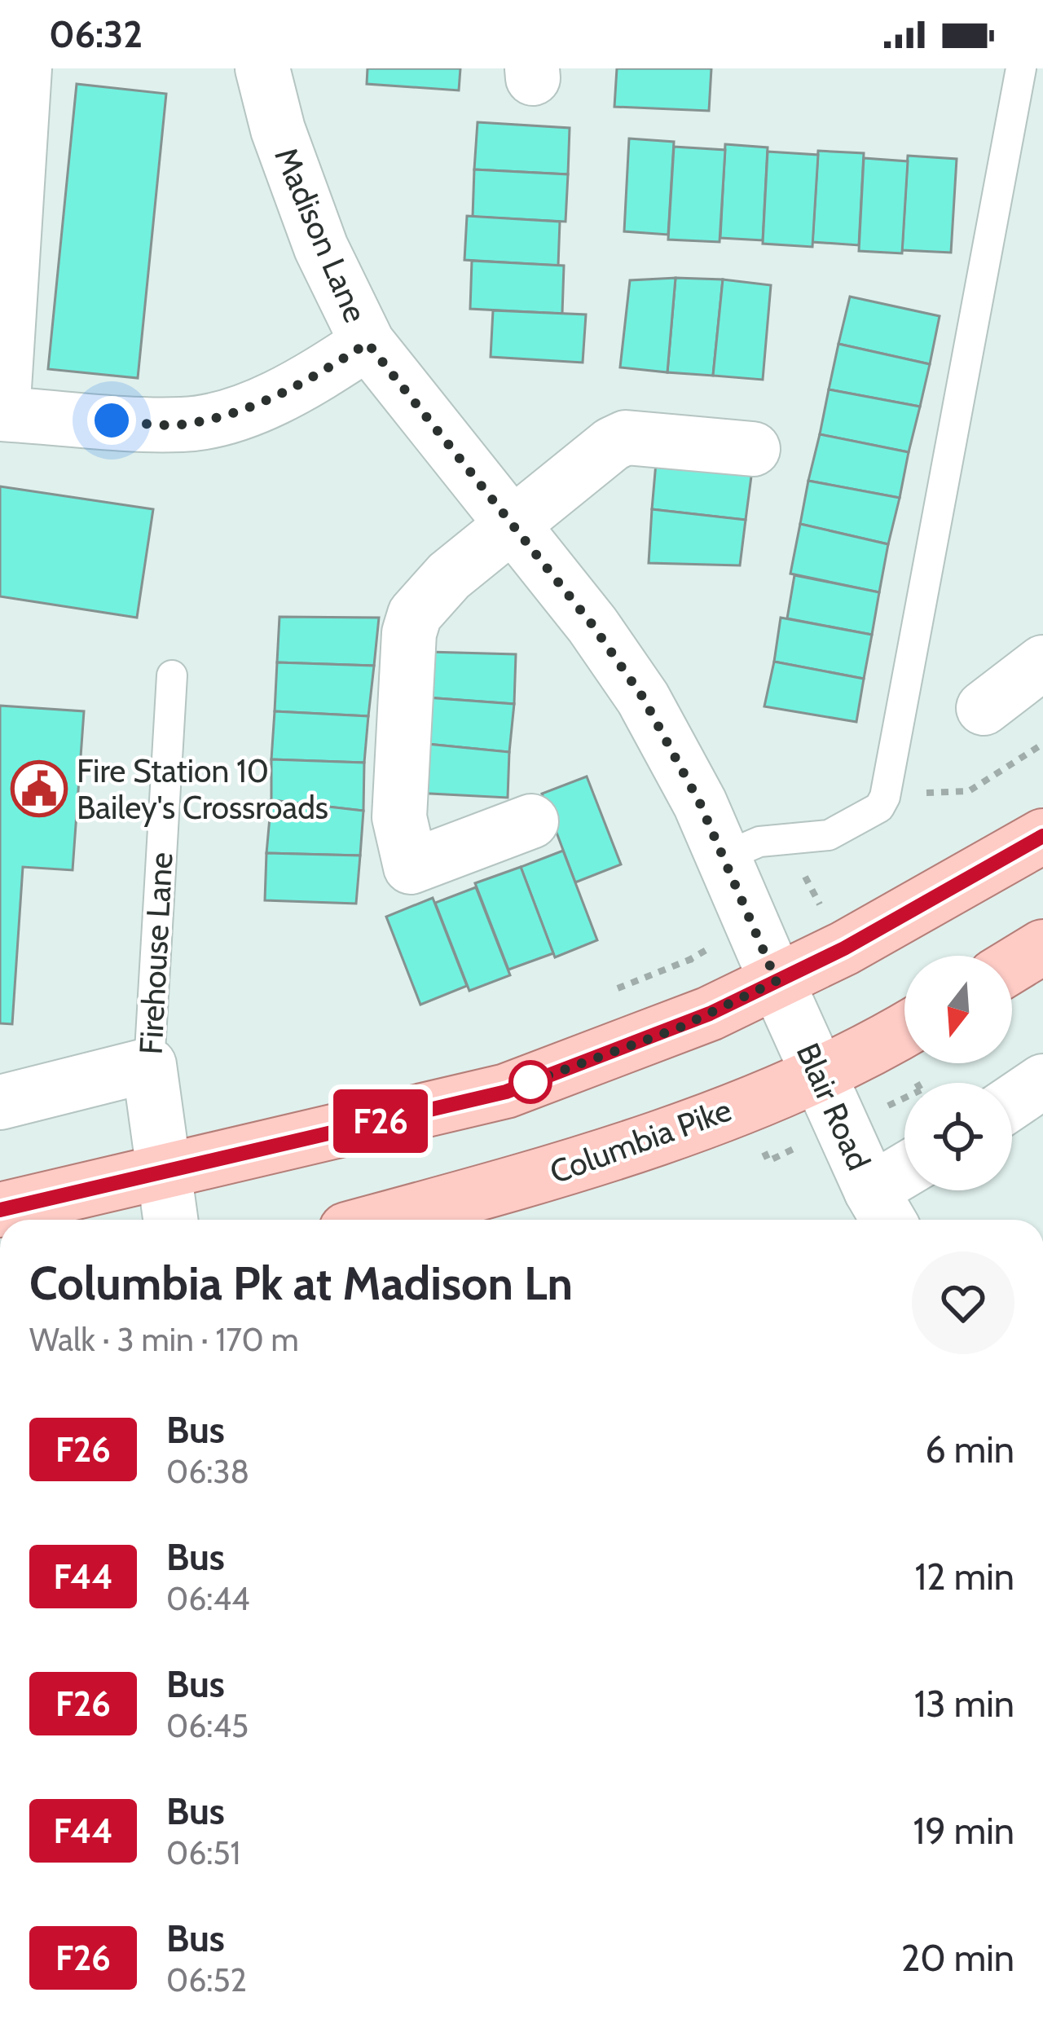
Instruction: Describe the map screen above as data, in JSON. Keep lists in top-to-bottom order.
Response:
{
  "streets": {
    "main road": ["Columbia Pike"],
    "street": ["Madison Lane", "Firehouse Lane", "Blair Road"]
  },
  "crossings": [
    ["Madison Lane", "Blair Road"],
    ["Blair Road", "Columbia Pike"]
  ],
  "places": {
    "public building": ["Fire Station 10 Bailey's Crossroads"]
  },
  "lines": ["bus line F26"],
  "north": "bottom",
  "page": {
    "status": "06:32",
    "on_map": "F26",
    "heading": ["Columbia Pk at Madison Ln", "Walk · 3 min · 170 m"],
    "list": [
      {
        "mark": "F26",
        "name": "Bus",
        "note": "06:38",
        "value": "6 min"
      },
      {
        "mark": "F44",
        "name": "Bus",
        "note": "06:44",
        "value": "12 min"
      },
      {
        "mark": "F26",
        "name": "Bus",
        "note": "06:45",
        "value": "13 min"
      },
      {
        "mark": "F44",
        "name": "Bus",
        "note": "06:51",
        "value": "19 min"
      },
      {
        "mark": "F26",
        "name": "Bus",
        "note": "06:52",
        "value": "20 min"
      }
    ]
  }
}
